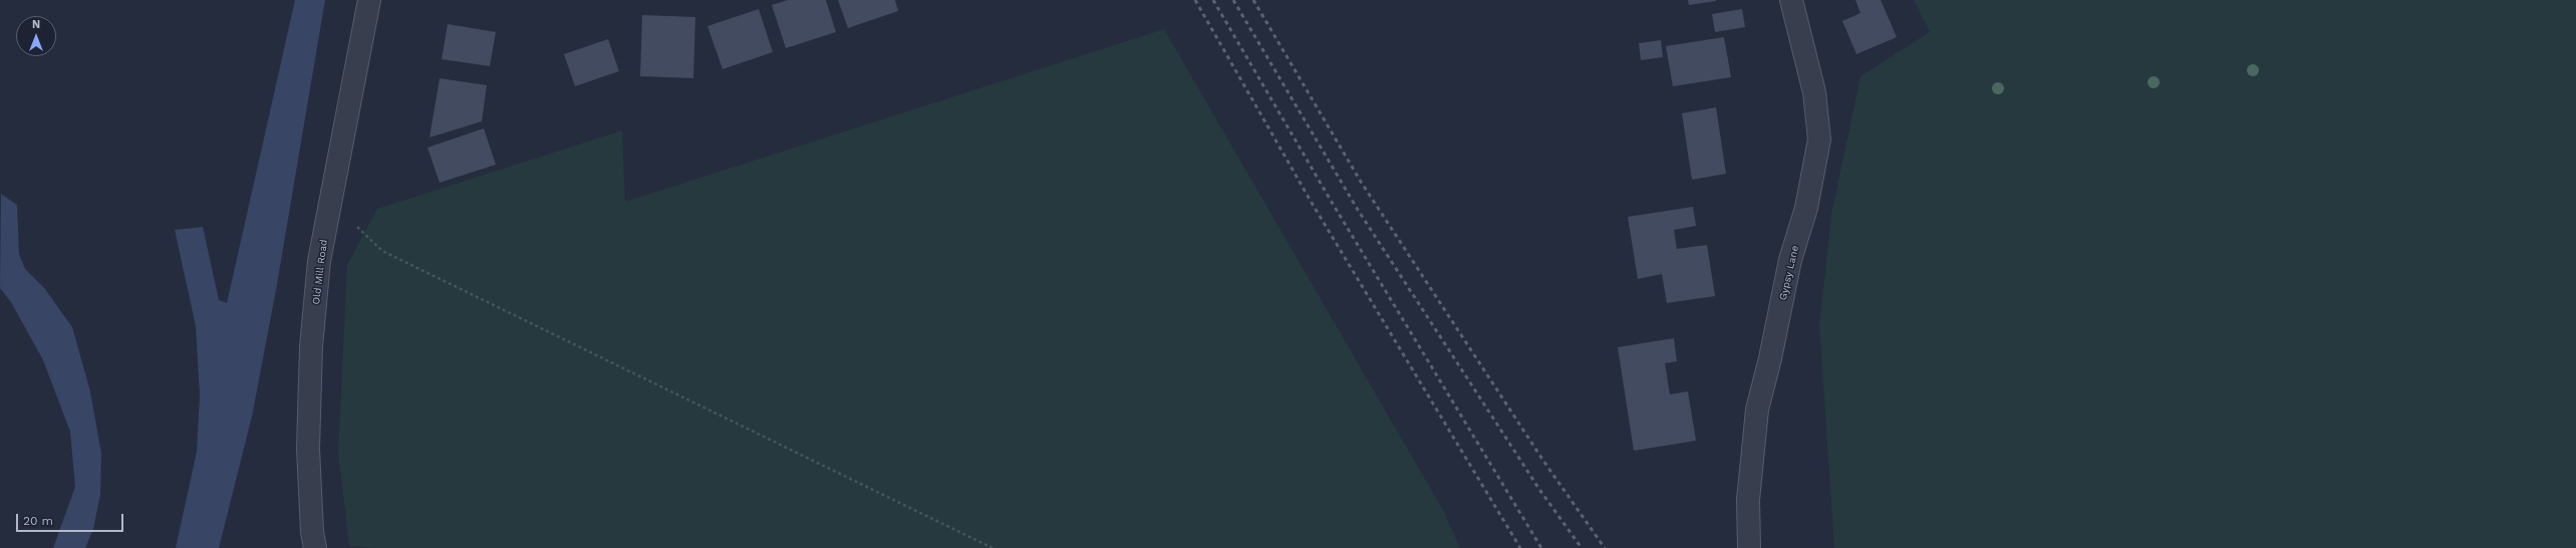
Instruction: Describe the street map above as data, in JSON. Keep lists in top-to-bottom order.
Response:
{
  "streets": {
    "street": ["Old Mill Road", "Gypsy Lane"]
  },
  "scale_bar": "20 m",
  "north": "top"
}
